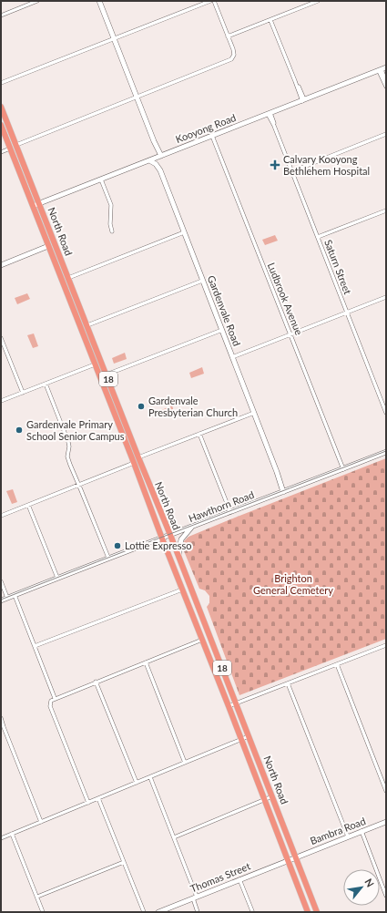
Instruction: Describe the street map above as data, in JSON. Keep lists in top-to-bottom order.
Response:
{
  "streets": {
    "highway": ["North Road", "18"],
    "street": [
      "Kooyong Road",
      "Saturn Street",
      "Ludbrook Avenue",
      "Gardenvale Road",
      "Hawthorn Road",
      "Bambra Road",
      "Thomas Street"
    ]
  },
  "crossings": [
    ["Kooyong Road", "North Road"],
    ["Kooyong Road", "Saturn Street"],
    ["Kooyong Road", "Ludbrook Avenue"],
    ["Kooyong Road", "Gardenvale Road"],
    ["North Road", "Hawthorn Road"],
    ["North Road", "Bambra Road"],
    ["North Road", "Thomas Street"],
    ["Ludbrook Avenue", "Hawthorn Road"],
    ["Gardenvale Road", "Hawthorn Road"],
    ["Bambra Road", "Thomas Street"]
  ],
  "parks": ["Brighton General Cemetery"],
  "places": {
    "health": ["Calvary Kooyong Bethlehem Hospital"],
    "other": ["Gardenvale Presbyterian Church", "Gardenvale Primary School Senior Campus", "Lottie Expresso"]
  },
  "north": "top right"
}
